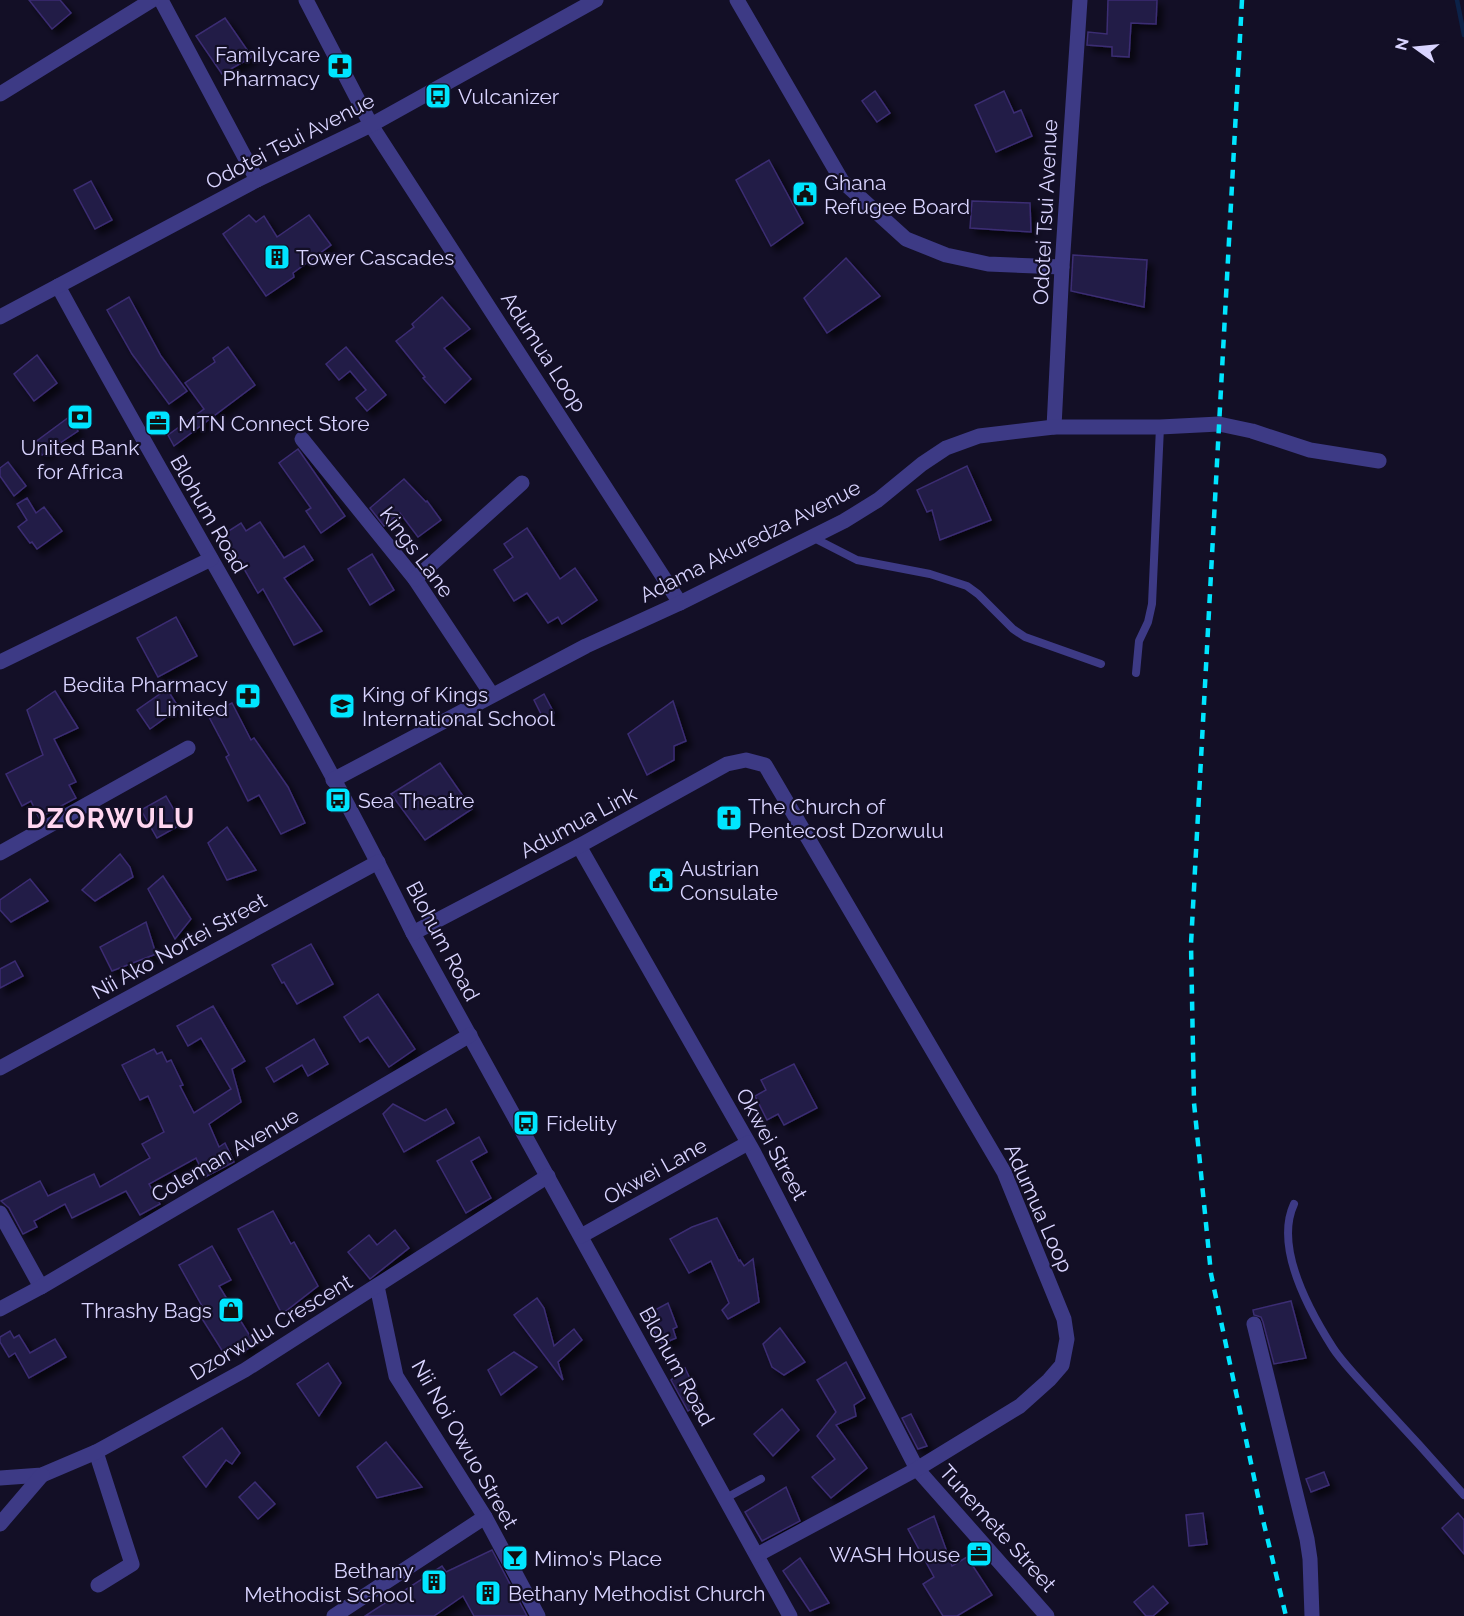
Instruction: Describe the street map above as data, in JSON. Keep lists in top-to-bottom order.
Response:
{
  "streets": {
    "street": [
      "Odotei Tsui Avenue",
      "Adumua Loop",
      "Blohum Road",
      "Adama Akuredza Avenue",
      "Kings Lane",
      "Adumua Link",
      "Nii Ako Nortei Street",
      "Okwei Street",
      "Coleman Avenue",
      "Okwei Lane",
      "Dzorwulu Crescent",
      "Nii Noi Owuo Street",
      "Tunemete Street"
    ]
  },
  "crossings": [
    ["Odotei Tsui Avenue", "Adumua Loop"],
    ["Odotei Tsui Avenue", "Blohum Road"],
    ["Odotei Tsui Avenue", "Adama Akuredza Avenue"],
    ["Adumua Loop", "Blohum Road"],
    ["Adumua Loop", "Adama Akuredza Avenue"],
    ["Adumua Loop", "Adumua Link"],
    ["Adumua Loop", "Okwei Street"],
    ["Adumua Loop", "Tunemete Street"],
    ["Blohum Road", "Adama Akuredza Avenue"],
    ["Blohum Road", "Adumua Link"],
    ["Blohum Road", "Nii Ako Nortei Street"],
    ["Blohum Road", "Coleman Avenue"],
    ["Blohum Road", "Okwei Lane"],
    ["Blohum Road", "Dzorwulu Crescent"],
    ["Adama Akuredza Avenue", "Kings Lane"],
    ["Adumua Link", "Okwei Street"],
    ["Okwei Street", "Okwei Lane"],
    ["Okwei Street", "Tunemete Street"],
    ["Dzorwulu Crescent", "Nii Noi Owuo Street"]
  ],
  "districts": ["DZORWULU"],
  "places": {
    "pharmacy": ["Familycare Pharmacy", "Bedita Pharmacy Limited"],
    "bus stop": ["Vulcanizer", "Sea Theatre", "Fidelity"],
    "public building": ["Ghana Refugee Board", "Austrian Consulate"],
    "building": ["Tower Cascades", "Bethany Methodist School", "Bethany Methodist Church"],
    "bank": ["United Bank for Africa"],
    "office": ["MTN Connect Store", "WASH House"],
    "school or university": ["King of Kings International School"],
    "church": ["The Church of Pentecost Dzorwulu"],
    "shop": ["Thrashy Bags"],
    "bar": ["Mimo's Place"]
  },
  "north": "left"
}
